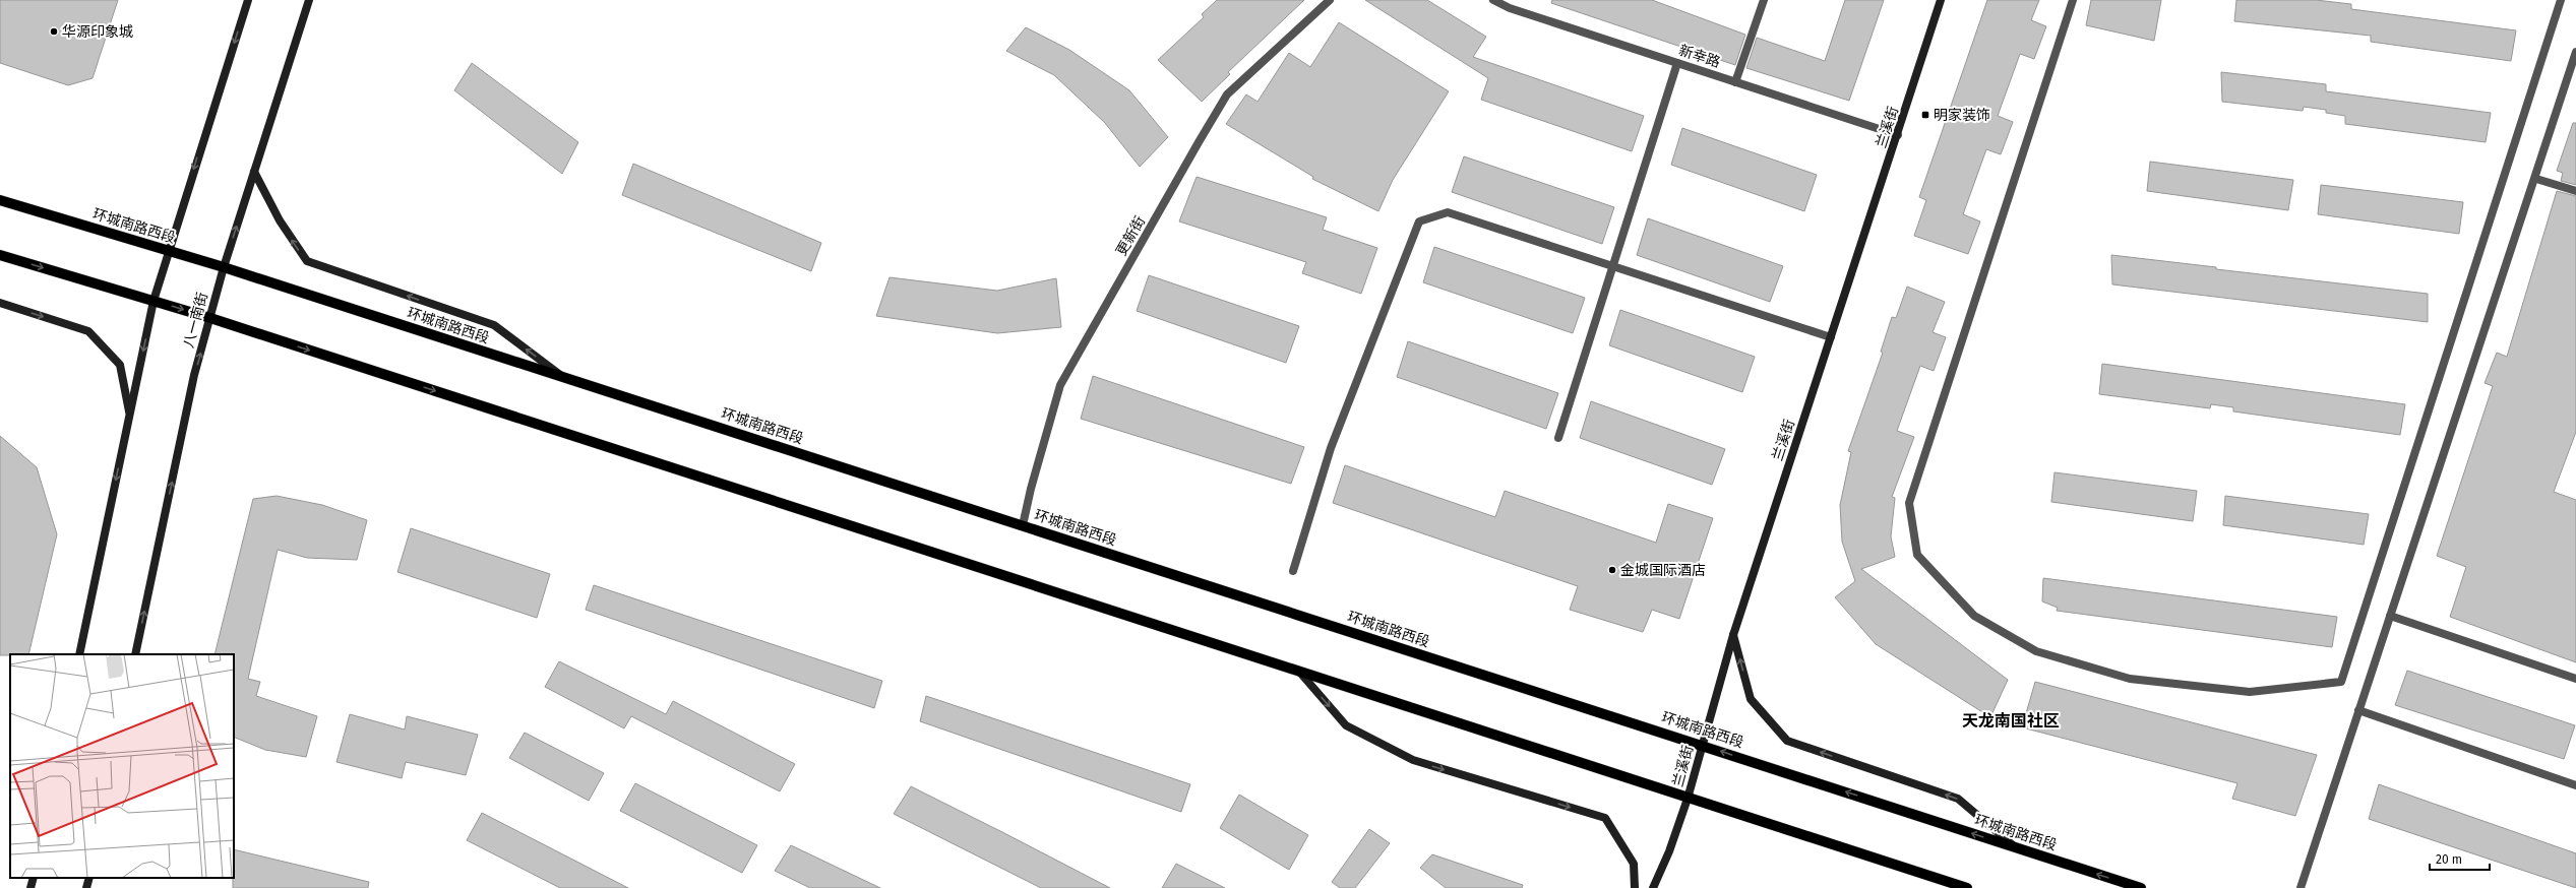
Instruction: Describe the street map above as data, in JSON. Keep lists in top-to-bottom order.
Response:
{
  "streets": {
    "main road": ["兰溪街", "环城南路西段", "八一南街"],
    "street": ["新幸路", "更新街"]
  },
  "crossings": [
    ["新幸路", "兰溪街"],
    ["兰溪街", "环城南路西段"],
    ["环城南路西段", "更新街"],
    ["环城南路西段", "八一南街"]
  ],
  "districts": ["天龙南国社区"],
  "places": {
    "other": ["华源印象城", "金城国际酒店"],
    "transit": ["明家装饰"]
  },
  "scale_bar": "20 m"
}
